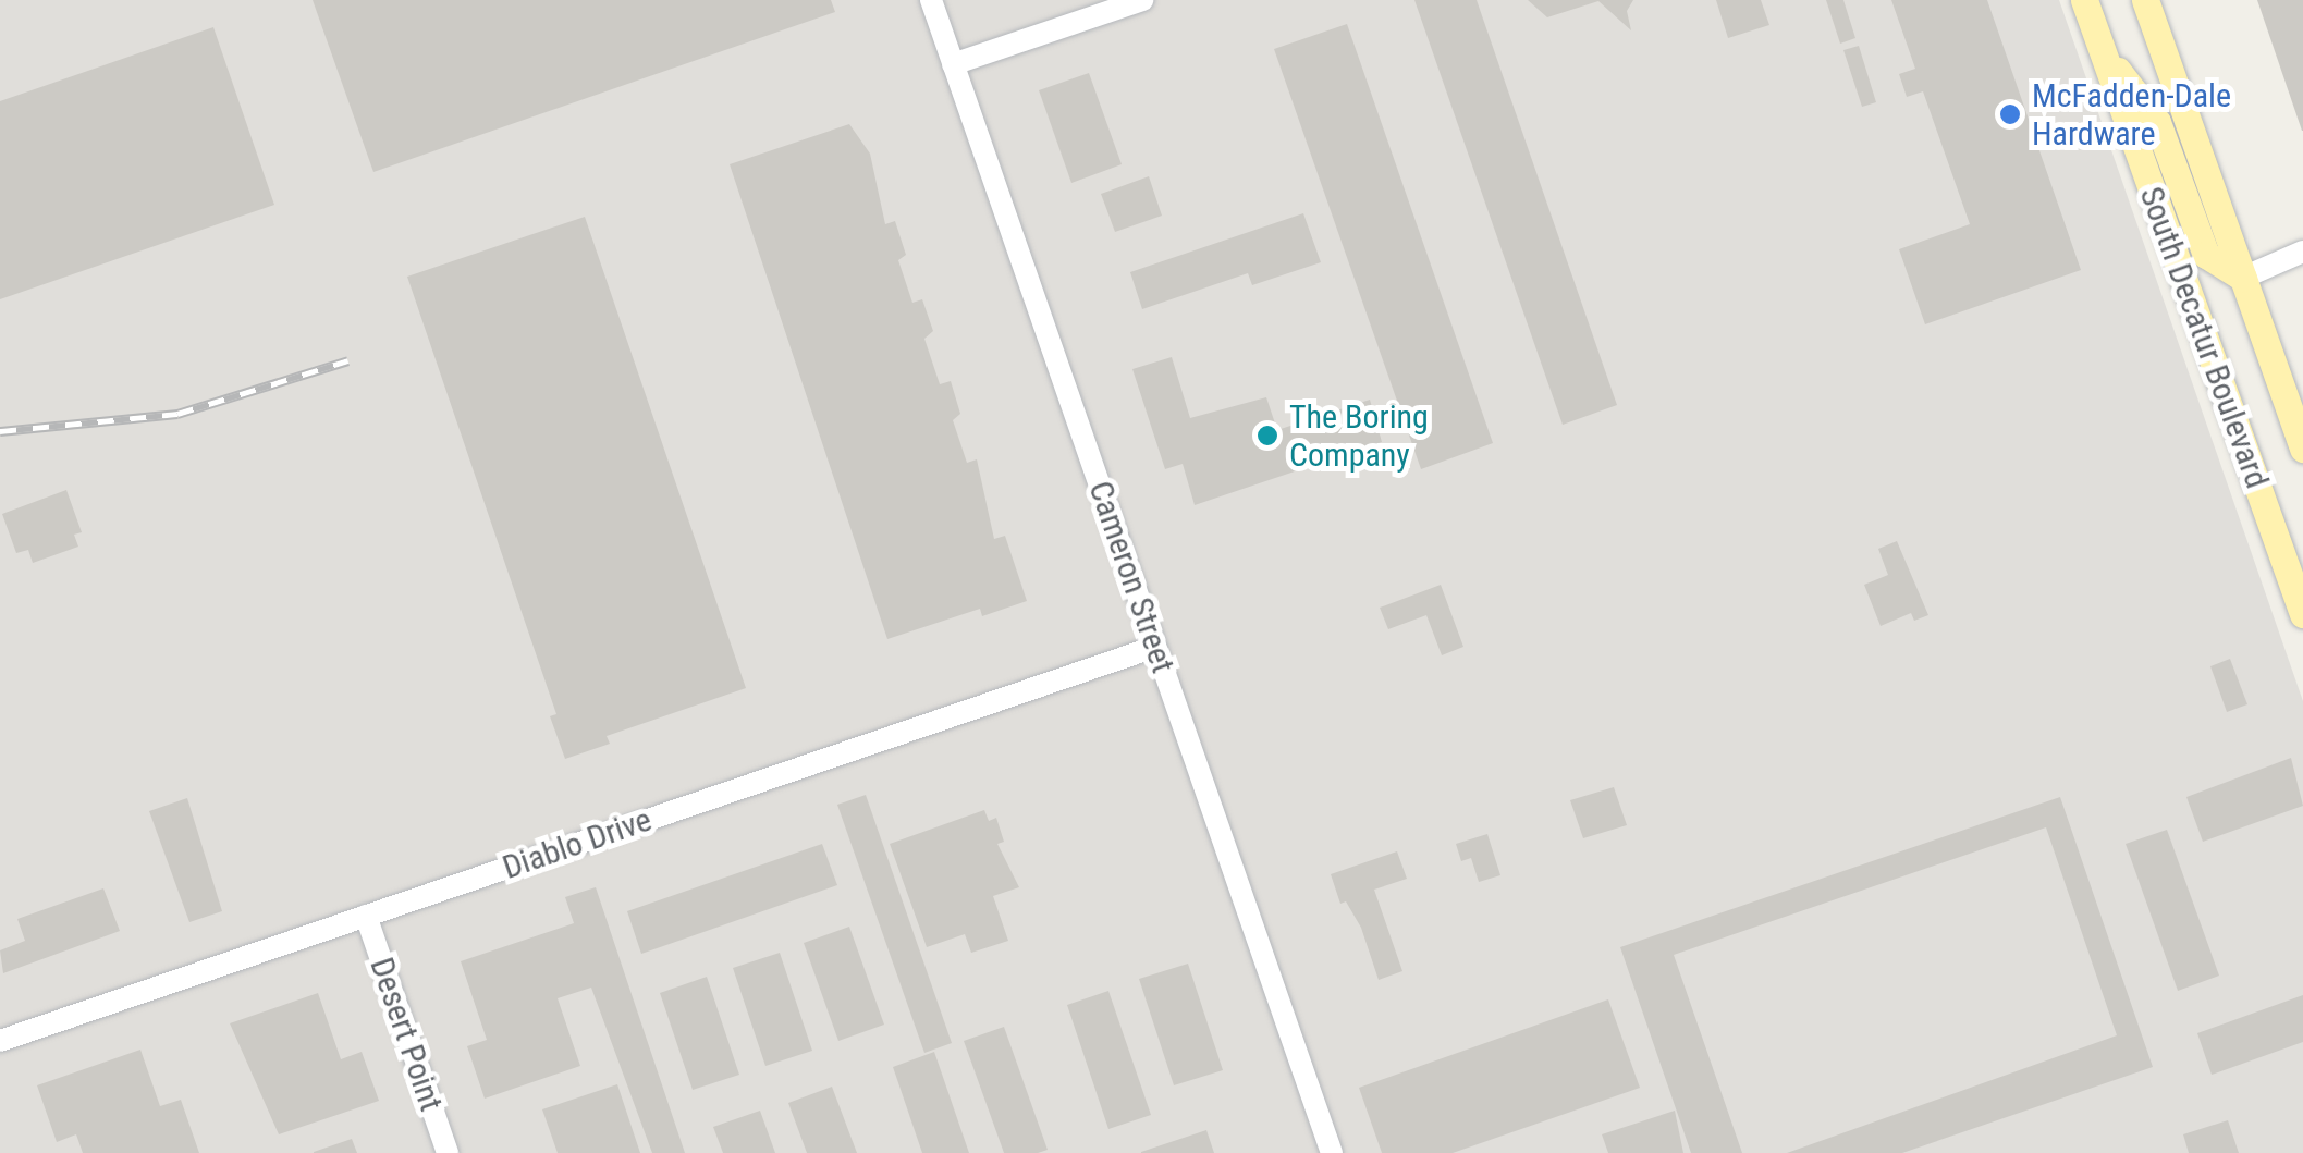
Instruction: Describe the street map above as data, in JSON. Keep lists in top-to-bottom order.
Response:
{
  "streets": {
    "main road": ["South Decatur Boulevard"],
    "street": ["Cameron Street", "Diablo Drive", "Desert Point"]
  },
  "crossings": [
    ["Cameron Street", "Diablo Drive"],
    ["Diablo Drive", "Desert Point"]
  ],
  "places": ["McFadden-Dale Hardware", "The Boring Company"]
}
